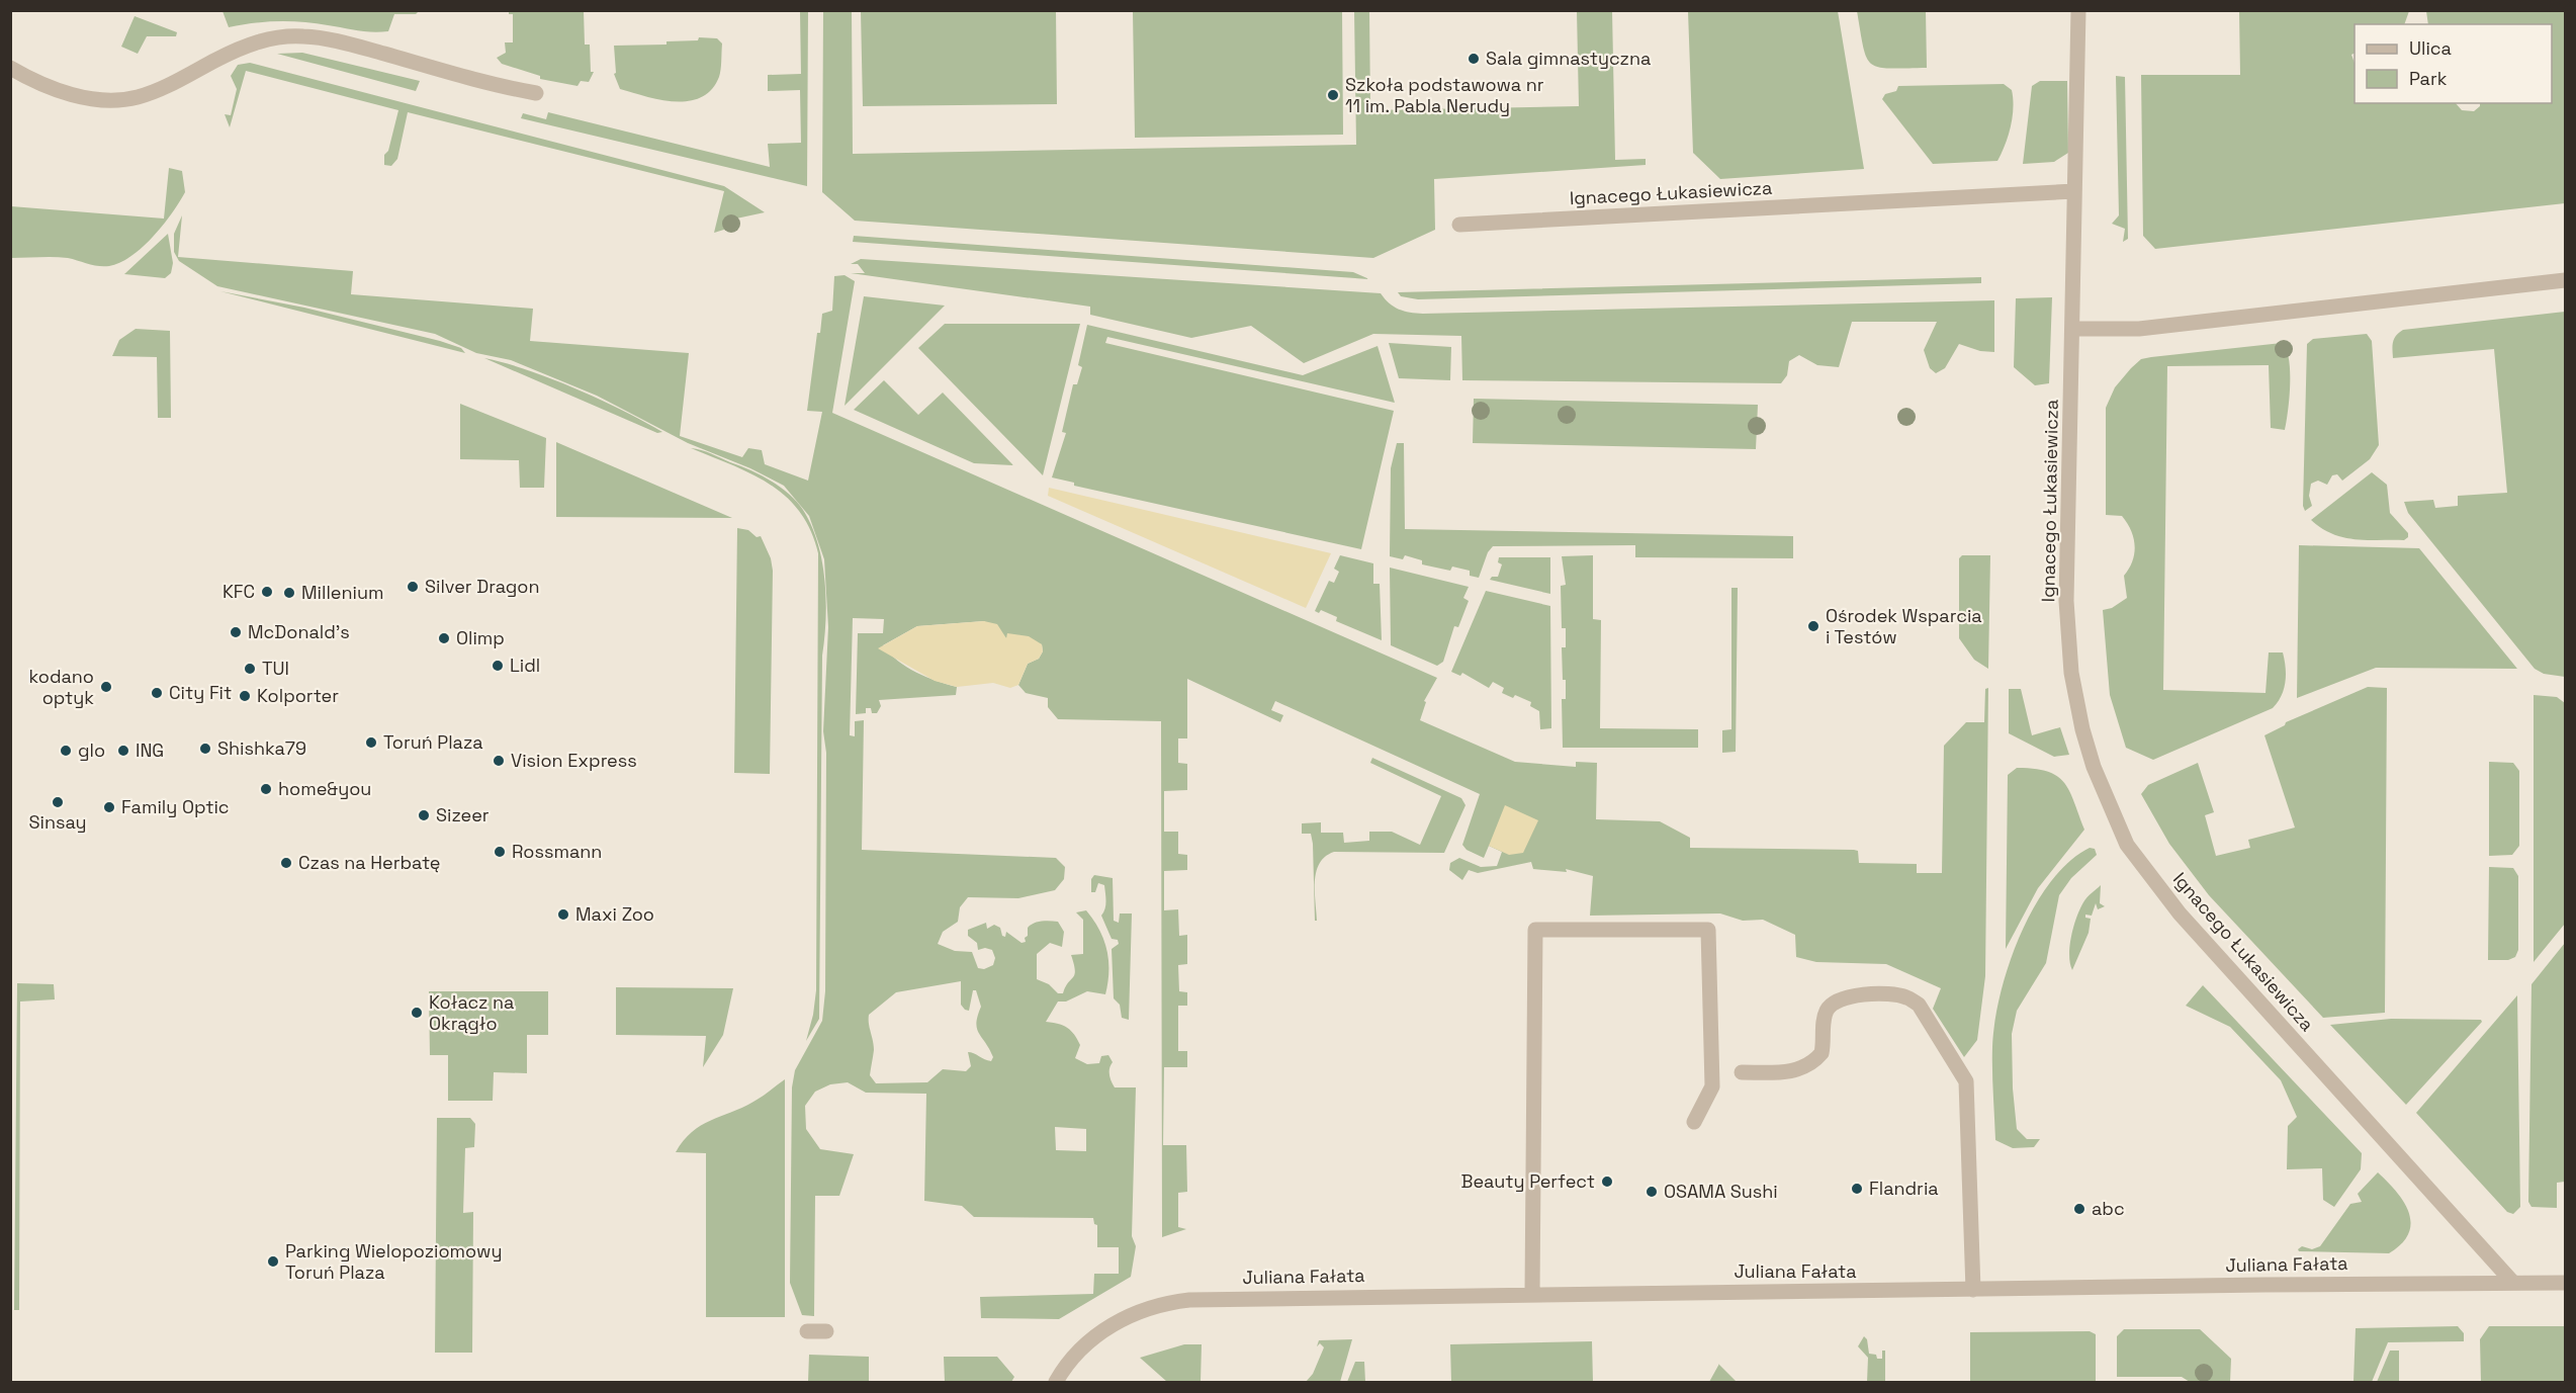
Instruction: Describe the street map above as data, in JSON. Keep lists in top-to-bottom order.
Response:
{
  "streets": {
    "street": ["Ignacego Łukasiewicza", "Juliana Fałata"]
  },
  "crossings": [
    ["Ignacego Łukasiewicza", "Juliana Fałata"]
  ],
  "places": [
    "Sala gimnastyczna",
    "Szkoła podstawowa nr 11 im. Pabla Nerudy",
    "Silver Dragon",
    "KFC",
    "Millenium",
    "Ośrodek Wsparcia i Testów",
    "McDonald's",
    "Olimp",
    "Lidl",
    "TUI",
    "kodano optyk",
    "City Fit",
    "Kolporter",
    "Toruń Plaza",
    "Shishka79",
    "glo",
    "ING",
    "Vision Express",
    "home&you",
    "Sinsay",
    "Family Optic",
    "Sizeer",
    "Rossmann",
    "Czas na Herbatę",
    "Maxi Zoo",
    "Kołacz na Okrągło",
    "Beauty Perfect",
    "Flandria",
    "OSAMA Sushi",
    "abc",
    "Parking Wielopoziomowy Toruń Plaza"
  ],
  "legend": ["Ulica", "Park"]
}
